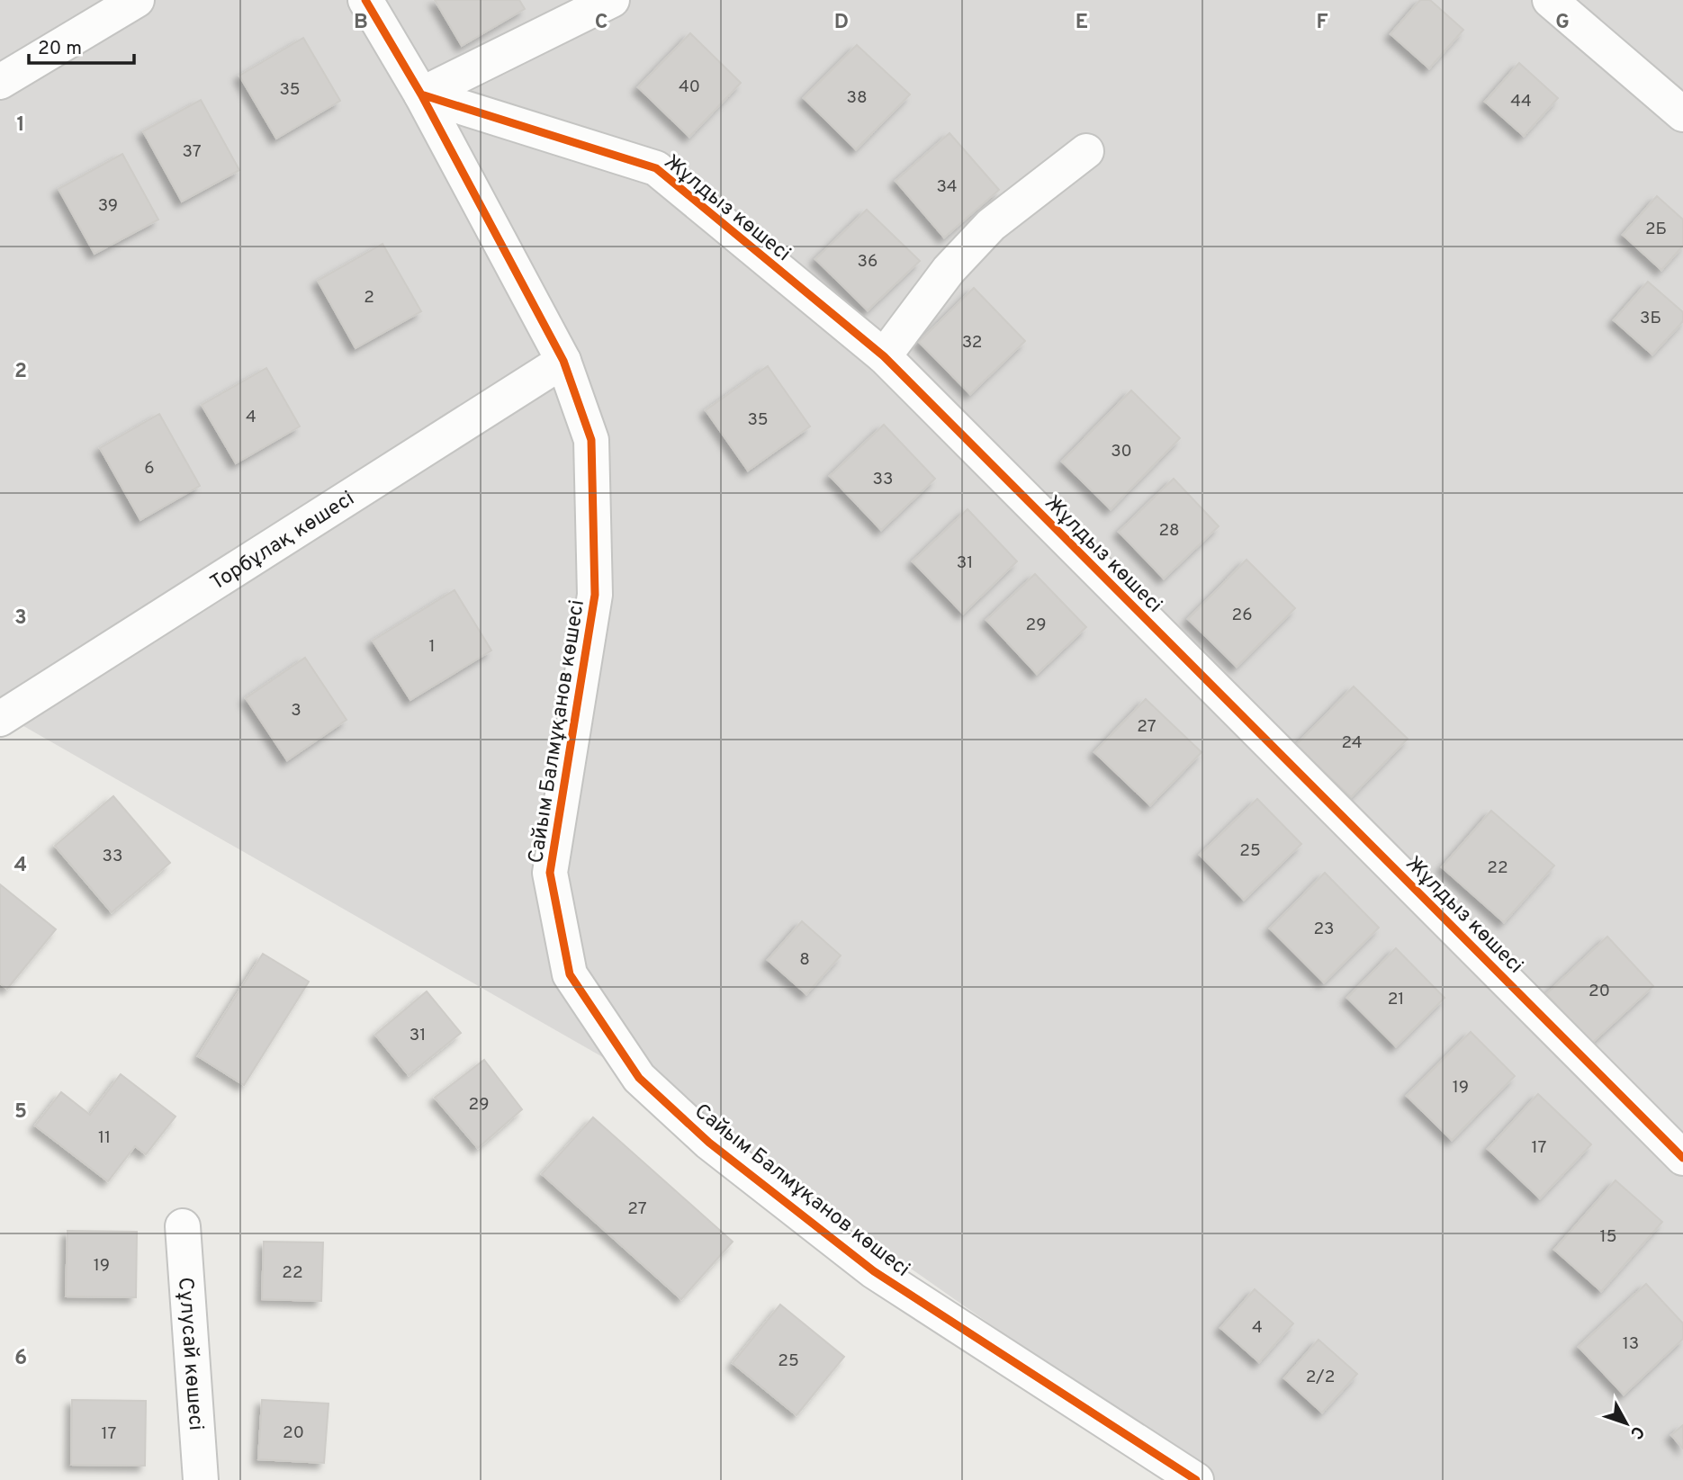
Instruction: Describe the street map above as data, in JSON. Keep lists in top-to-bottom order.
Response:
{
  "streets": {
    "street": [
      "Жұлдыз көшесі",
      "Торбұлақ көшесі",
      "Сайым Балмұқанов көшесі",
      "Сұлусай көшесі"
    ]
  },
  "crossings": [
    ["Жұлдыз көшесі", "Сайым Балмұқанов көшесі"],
    ["Торбұлақ көшесі", "Сайым Балмұқанов көшесі"]
  ],
  "house_numbers": [
    "40",
    "35",
    "38",
    "44",
    "37",
    "34",
    "39",
    "2Б",
    "36",
    "2",
    "3Б",
    "32",
    "4",
    "35",
    "30",
    "6",
    "33",
    "28",
    "31",
    "26",
    "29",
    "1",
    "3",
    "27",
    "24",
    "25",
    "33",
    "22",
    "23",
    "8",
    "20",
    "21",
    "31",
    "19",
    "29",
    "11",
    "17",
    "27",
    "15",
    "19",
    "22",
    "4",
    "13",
    "25",
    "2/2",
    "20",
    "17"
  ],
  "scale_bar": "20 m",
  "north": "bottom right",
  "grid": {
    "columns": [
      "B",
      "C",
      "D",
      "E",
      "F",
      "G"
    ],
    "rows": [
      "1",
      "2",
      "3",
      "4",
      "5",
      "6"
    ]
  }
}
